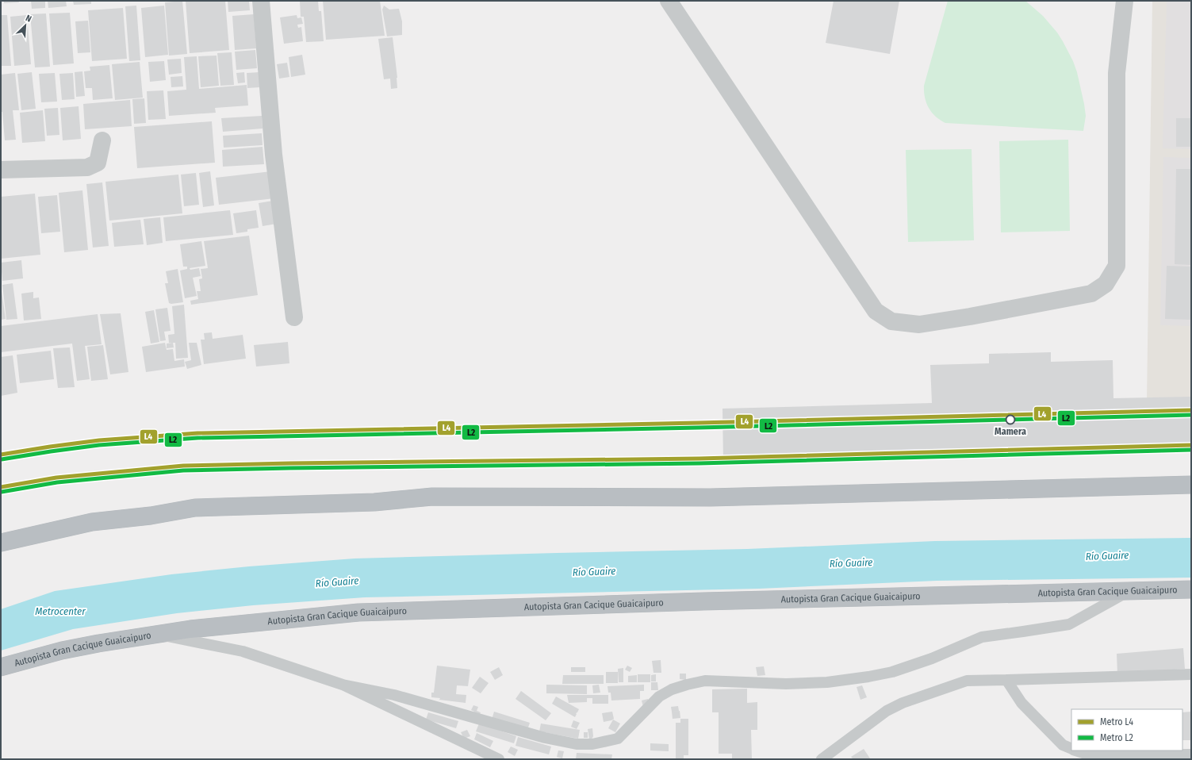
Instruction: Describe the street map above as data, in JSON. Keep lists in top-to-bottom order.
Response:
{
  "streets": {
    "highway": ["Autopista Gran Cacique Guaicaipuro"]
  },
  "water": ["Río Guaire", "Metrocenter"],
  "places": ["Mamera"],
  "lines": ["metro line L4", "metro line L2"],
  "legend": ["Metro L4", "Metro L2"],
  "north": "top right"
}
